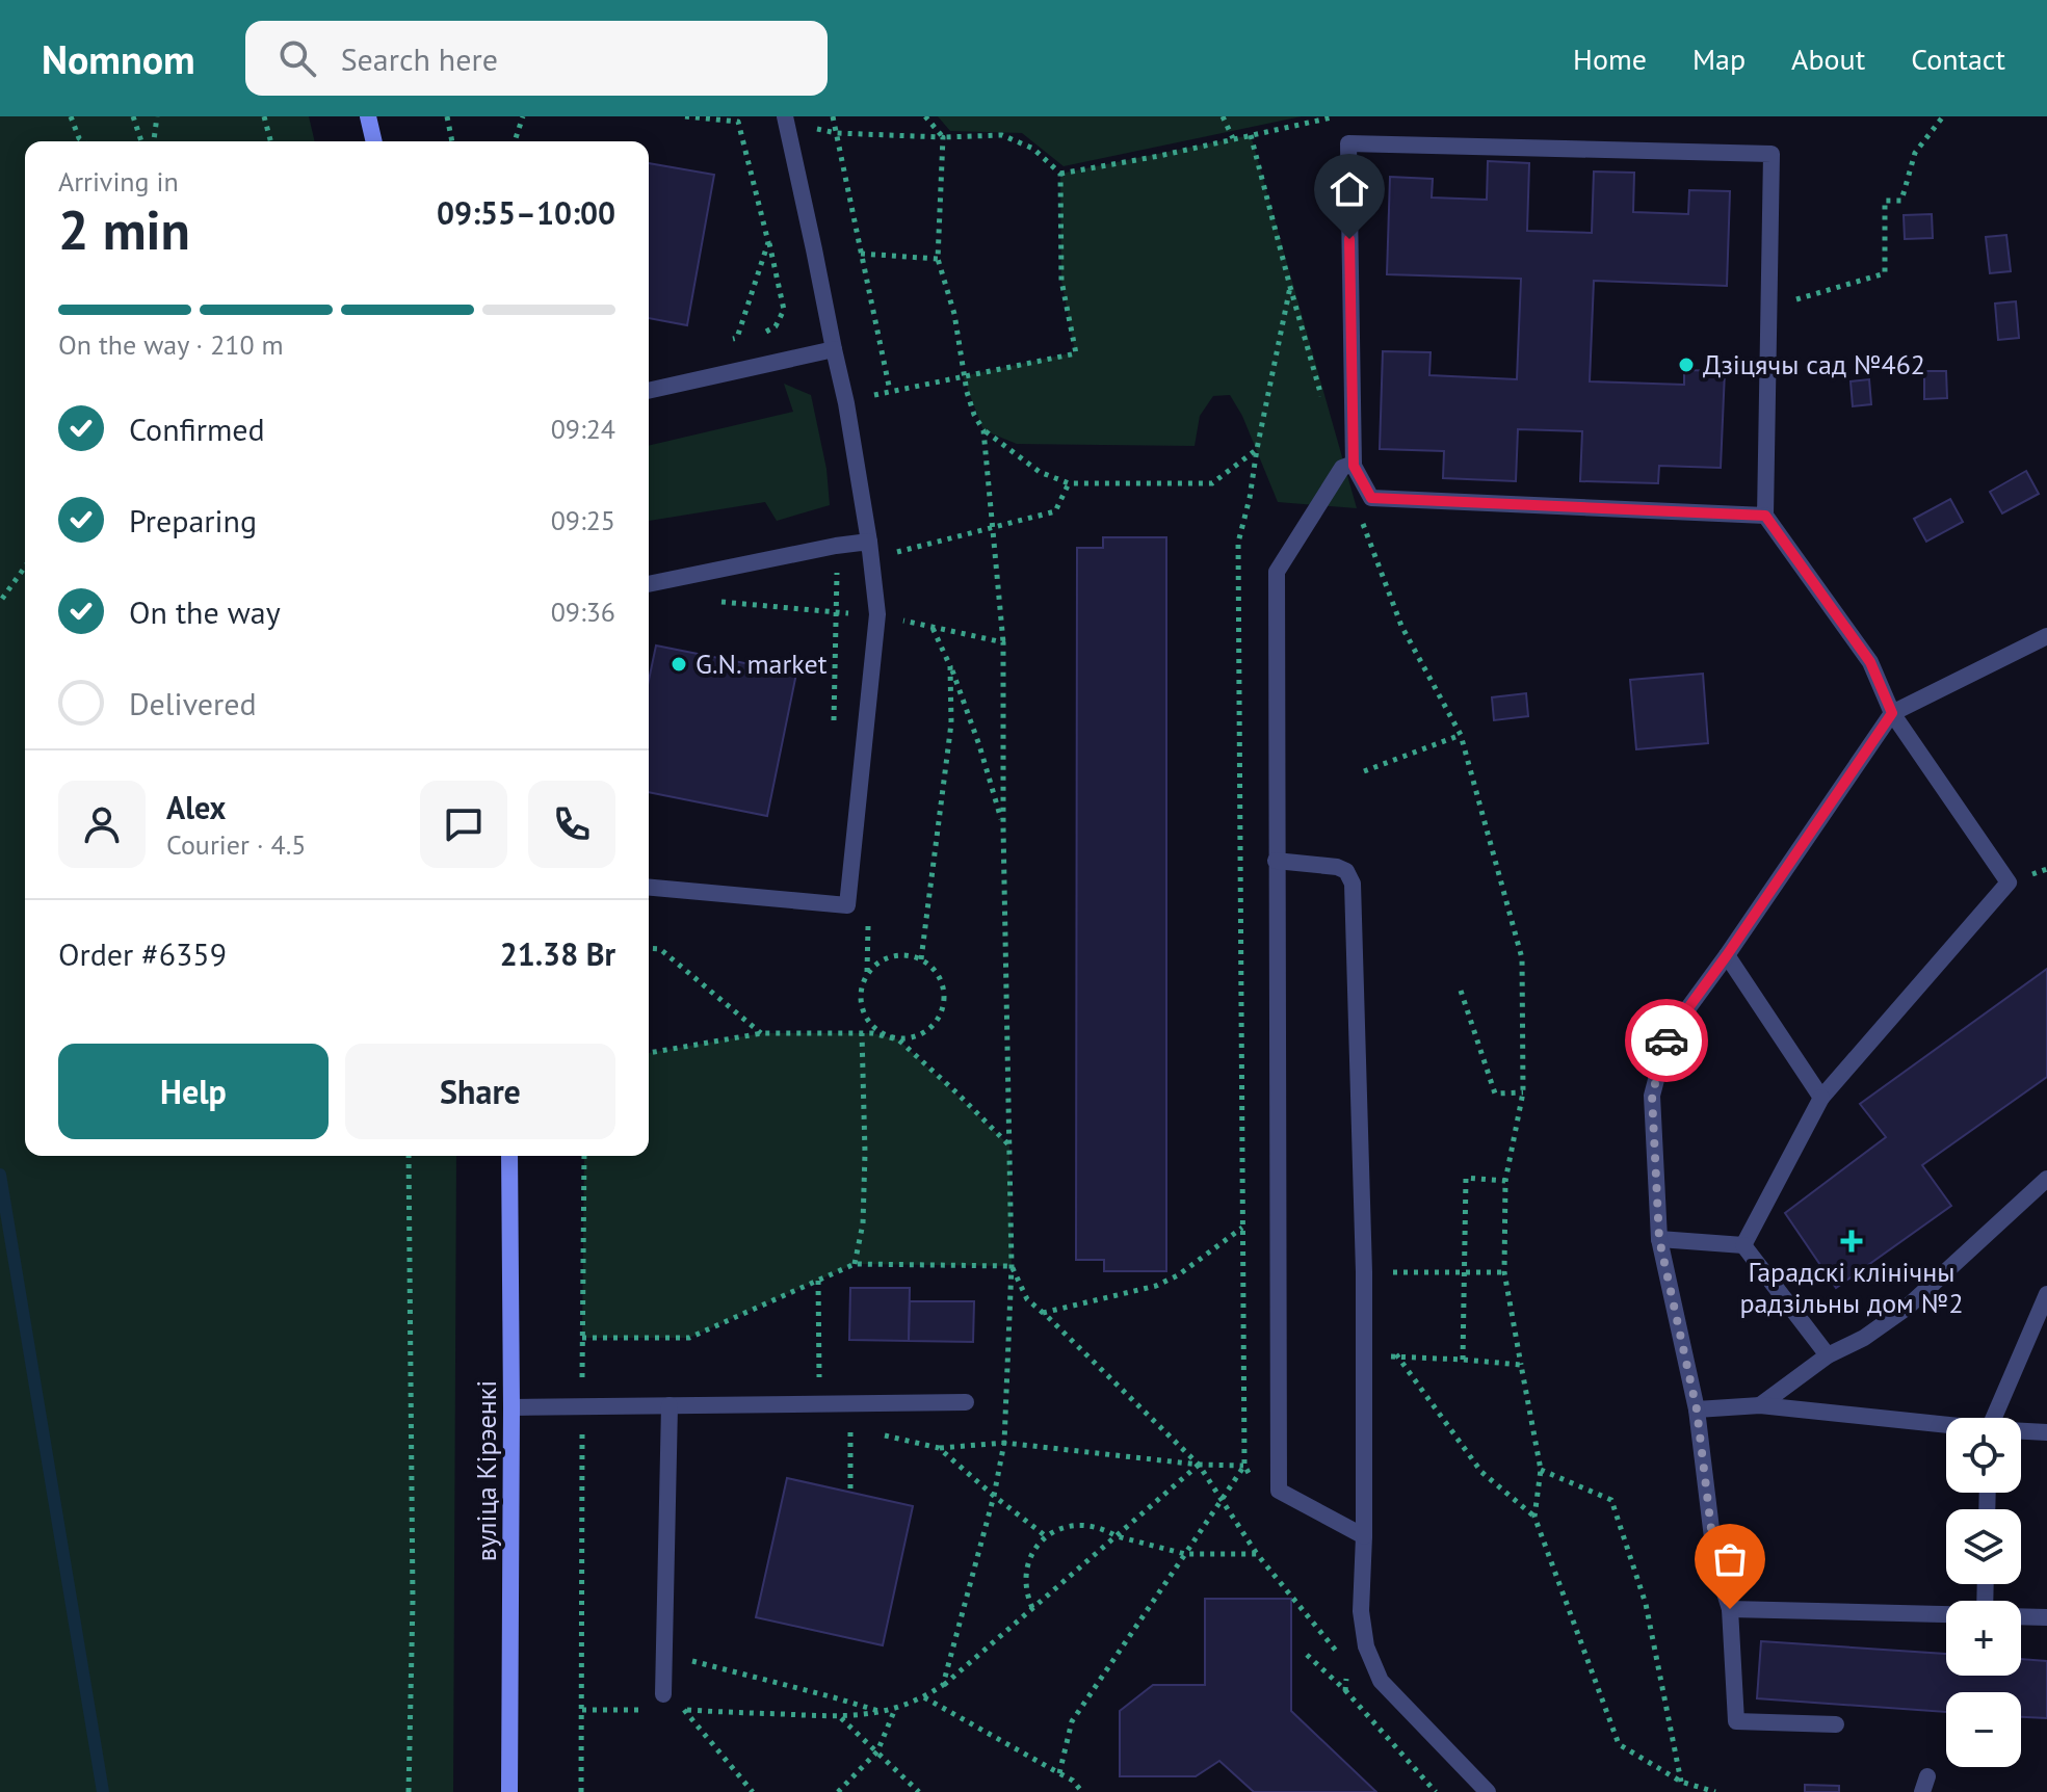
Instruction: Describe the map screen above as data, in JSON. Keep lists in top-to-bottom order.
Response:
{
  "streets": {
    "street": ["вуліца Кірэенкі"]
  },
  "places": {
    "other": ["Дзіцячы сад №462", "G.N. market"],
    "health": ["Гарадскі клінічны радзільны дом №2"]
  },
  "page": {
    "header": "Nomnom",
    "search": "Search here",
    "nav": [
      "Home",
      "Map",
      "About",
      "Contact"
    ],
    "heading": ["2 min", "Arriving in", "09:55–10:00"],
    "panel": [
      "Alex",
      "Courier · 4.5",
      "Order #6359",
      "21.38 Br"
    ],
    "bar": "On the way · 210 m",
    "list": [
      ["Confirmed", "09:24"],
      ["Preparing", "09:25"],
      ["On the way", "09:36"],
      "Delivered"
    ],
    "buttons": ["Help", "Share"],
    "map_buttons": ["+", "−"]
  }
}
